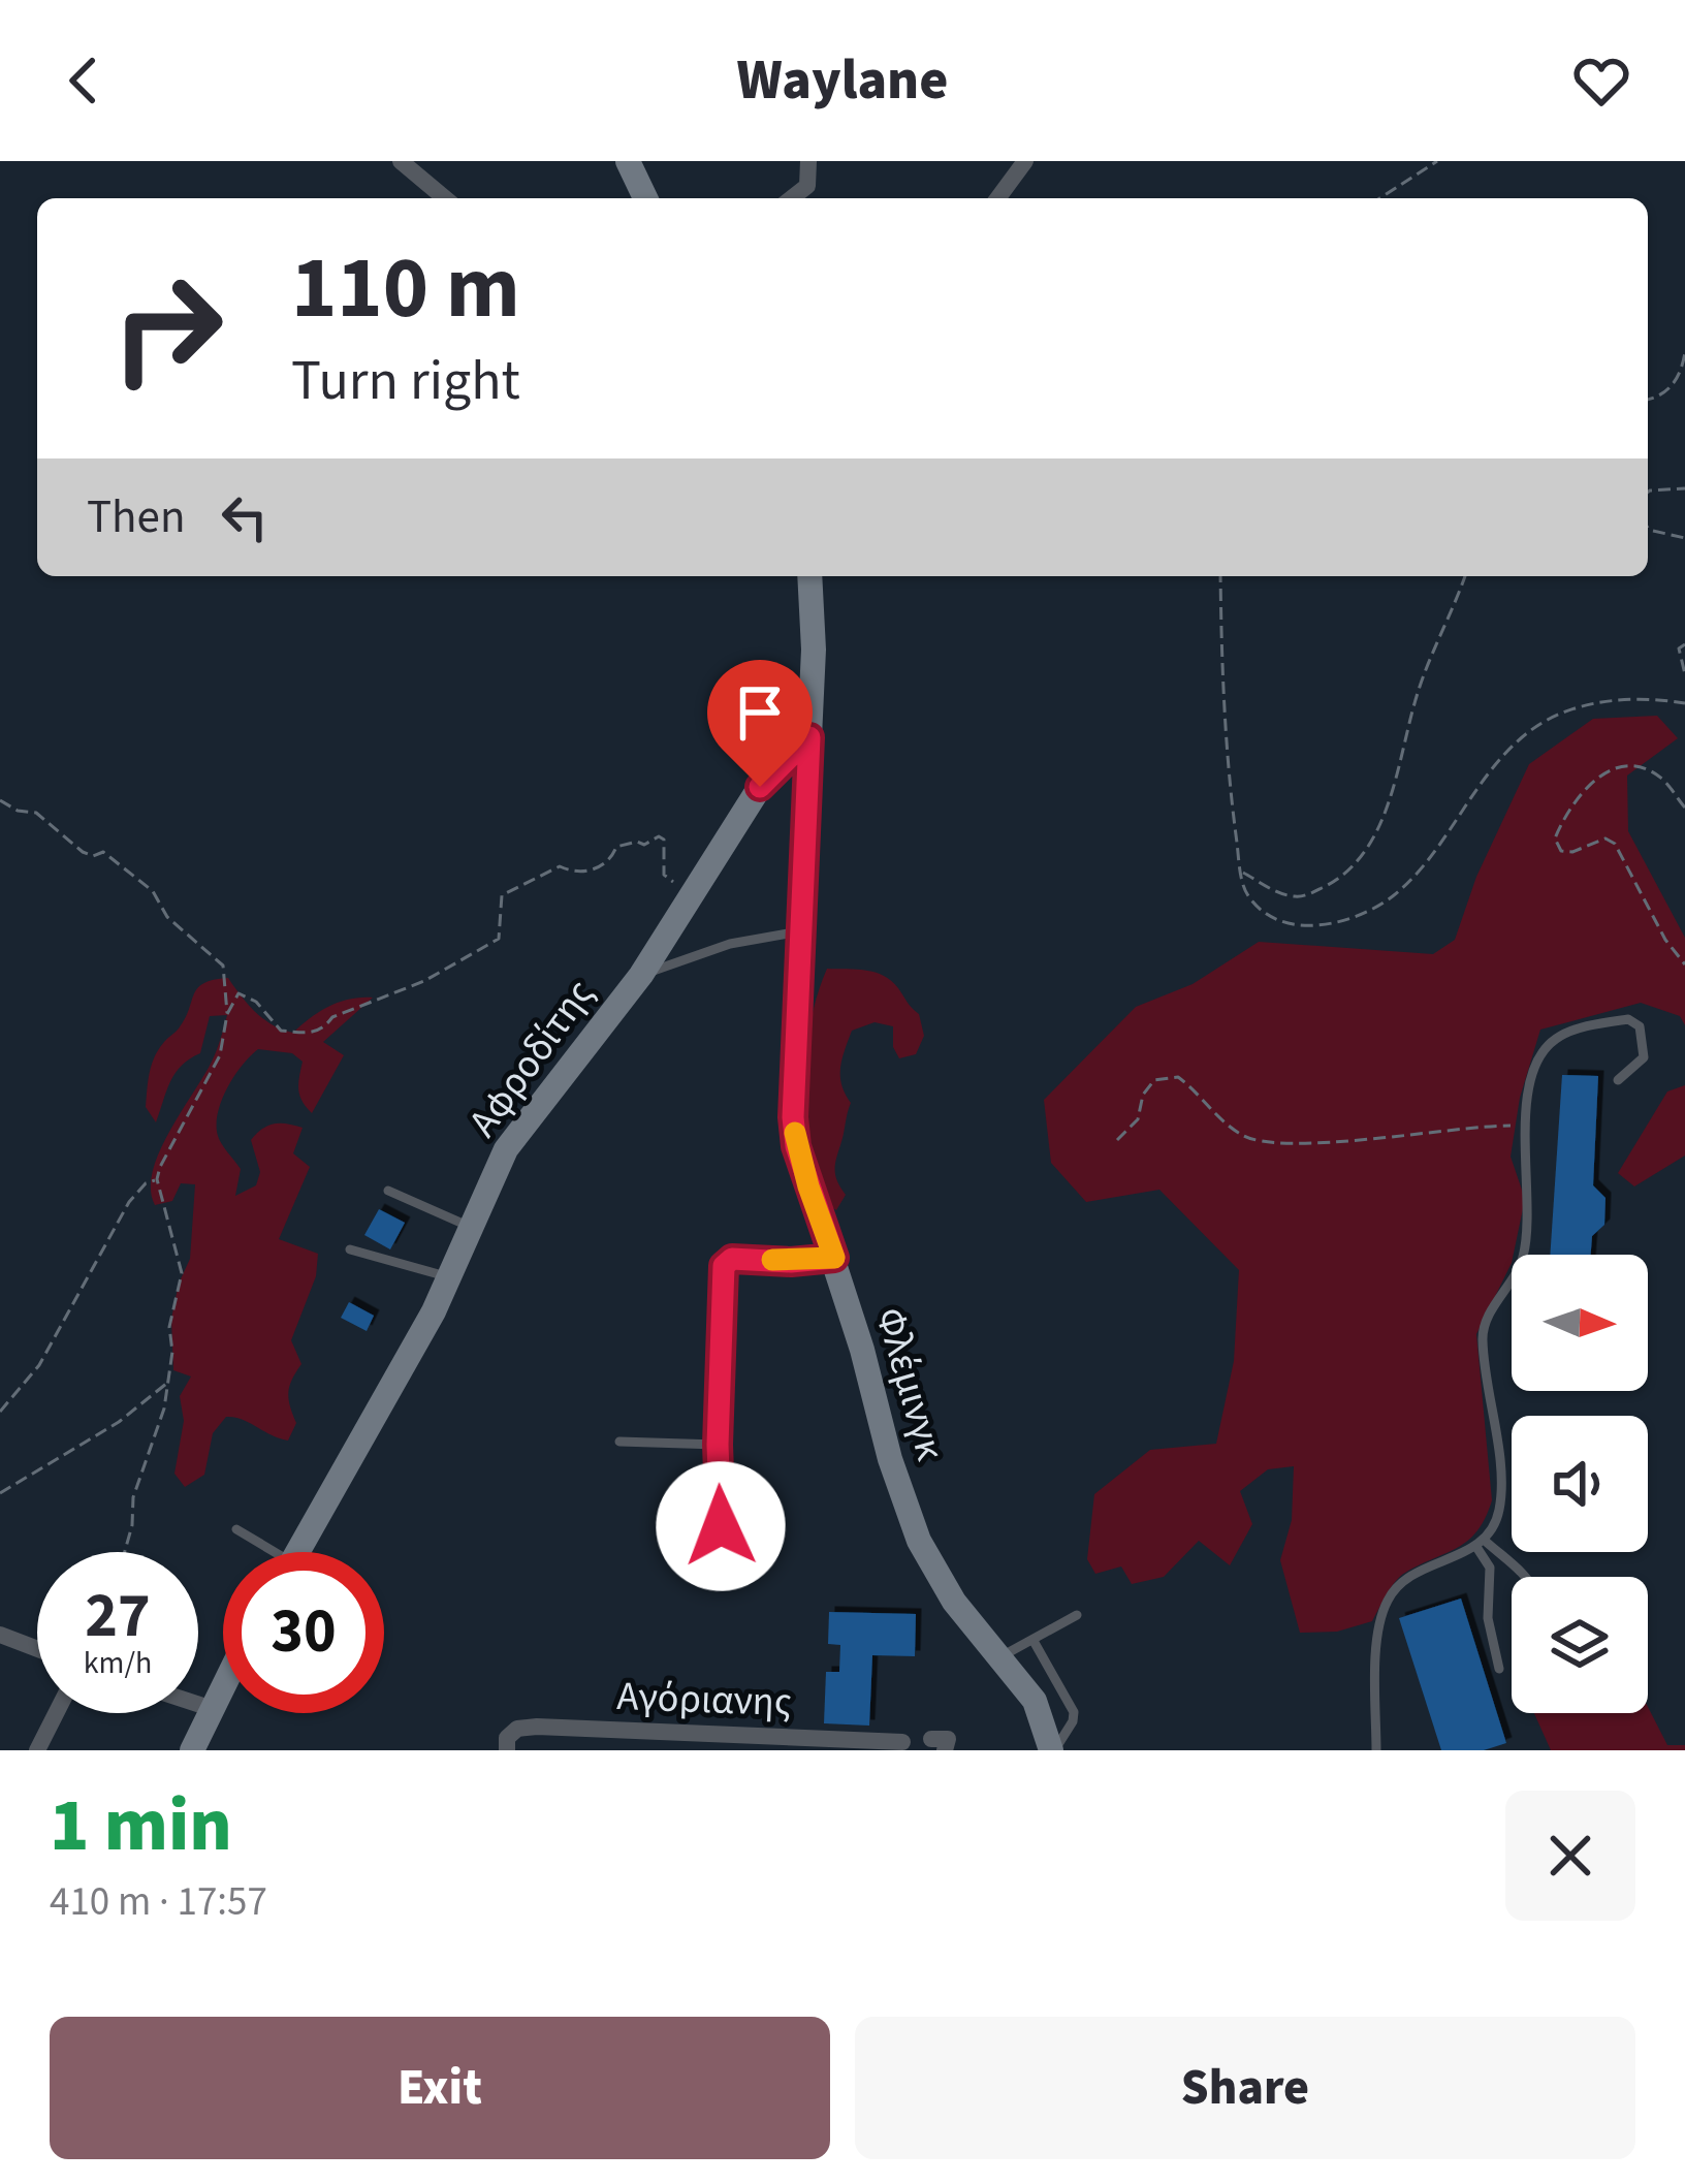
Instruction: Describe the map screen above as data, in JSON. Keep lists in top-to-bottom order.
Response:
{
  "streets": {
    "street": ["Αφροδίτης", "Φλέμινγκ", "Αγόριανης"]
  },
  "crossings": [
    ["Αφροδίτης", "Φλέμινγκ"]
  ],
  "north": "right",
  "page": {
    "header": "Waylane",
    "turn": ["110 m", "Turn right"],
    "then": "Then",
    "speed": "27 km/h",
    "limit": "30",
    "heading": ["1 min", "410 m · 17:57"],
    "buttons": ["Exit", "Share"]
  }
}
